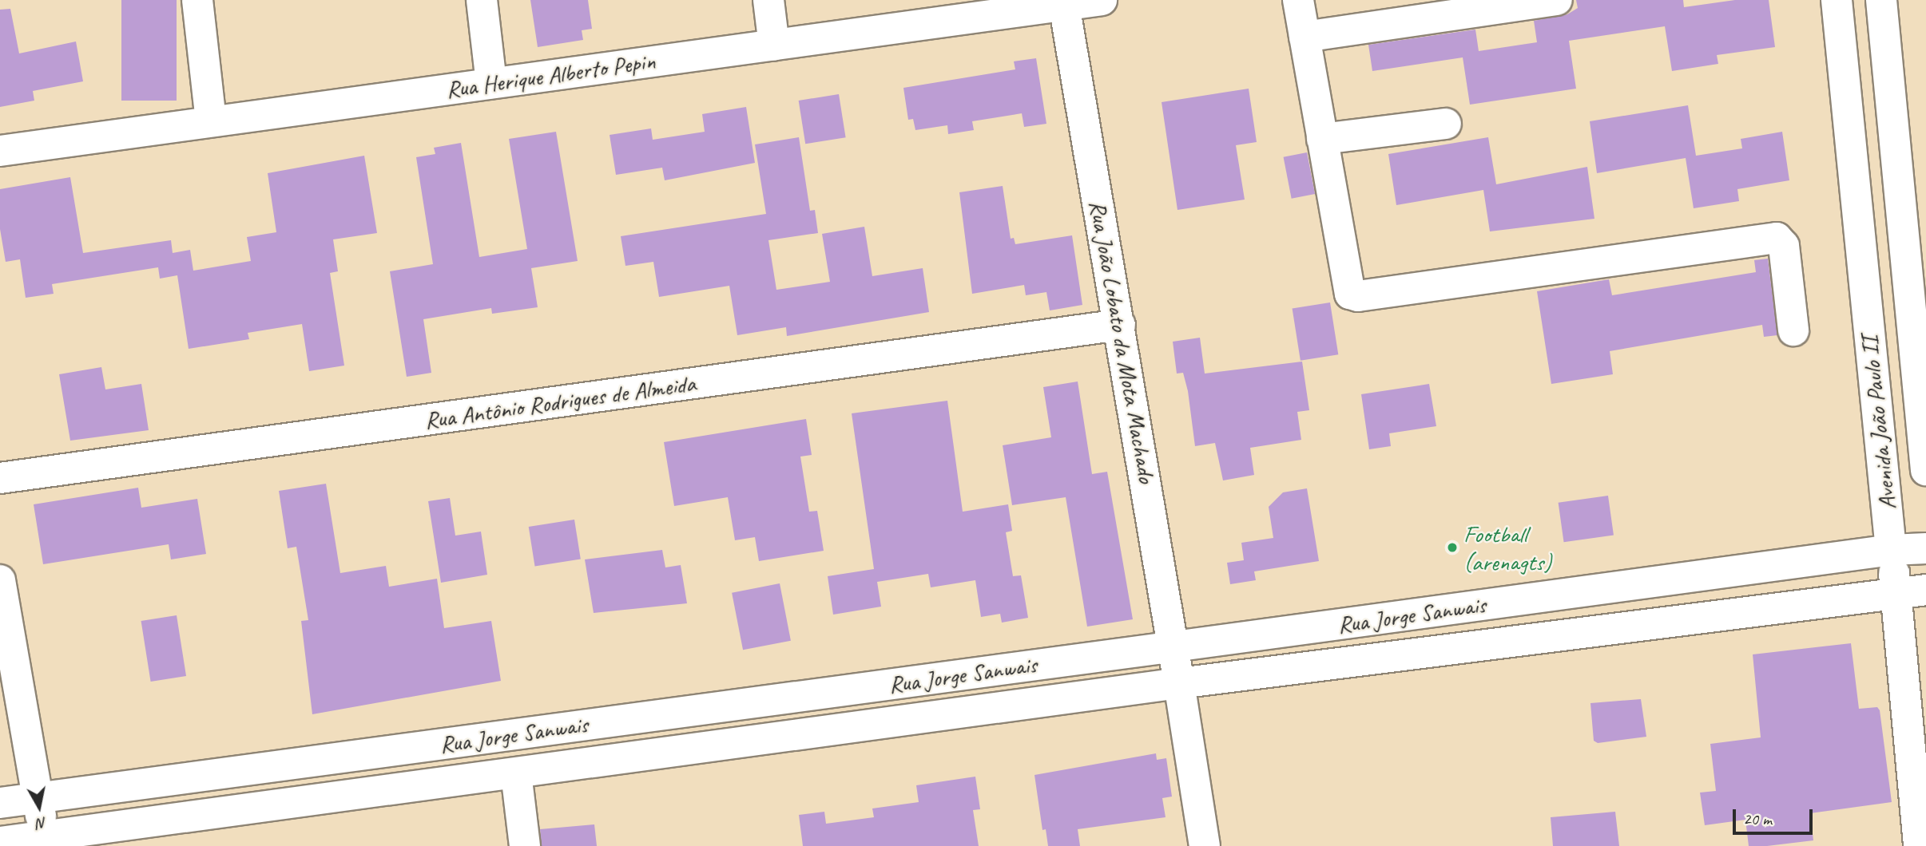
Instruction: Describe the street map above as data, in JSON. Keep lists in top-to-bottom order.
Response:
{
  "streets": {
    "street": [
      "Rua Herique Alberto Pepin",
      "Rua João Lobato da Mota Machado",
      "Rua Antônio Rodrigues de Almeida",
      "Avenida João Paulo II",
      "Rua Jorge Sanwais"
    ]
  },
  "crossings": [
    ["Rua Herique Alberto Pepin", "Rua João Lobato da Mota Machado"],
    ["Rua João Lobato da Mota Machado", "Rua Antônio Rodrigues de Almeida"],
    ["Rua João Lobato da Mota Machado", "Rua Jorge Sanwais"],
    ["Avenida João Paulo II", "Rua Jorge Sanwais"]
  ],
  "places": ["Football (arenagts)"],
  "scale_bar": "20 m",
  "north": "bottom"
}
